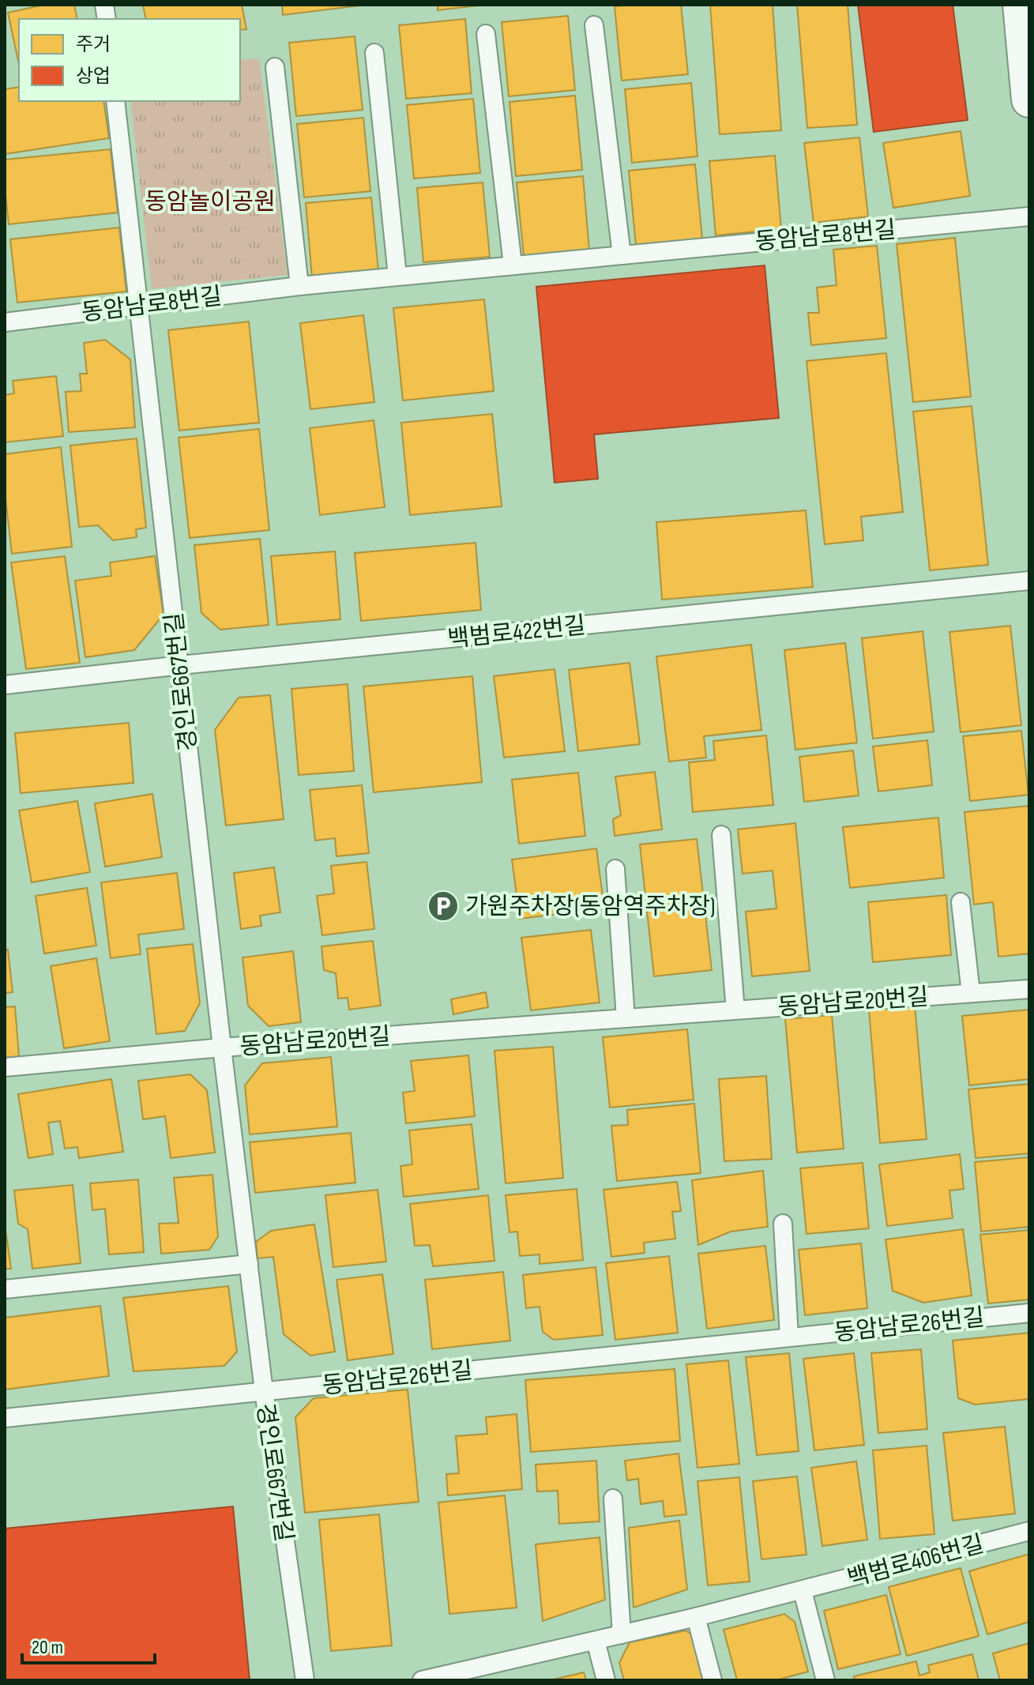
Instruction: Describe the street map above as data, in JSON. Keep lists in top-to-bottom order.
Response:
{
  "streets": {
    "lane": [
      "동암남로8번길",
      "백범로422번길",
      "경인로667번길",
      "동암남로20번길",
      "동암남로26번길",
      "백범로406번길"
    ]
  },
  "crossings": [
    ["동암남로8번길", "경인로667번길"],
    ["백범로422번길", "경인로667번길"],
    ["경인로667번길", "동암남로20번길"],
    ["경인로667번길", "동암남로26번길"]
  ],
  "parks": ["동암놀이공원"],
  "places": {
    "parking": ["가원주차장(동암역주차장)"]
  },
  "legend": ["주거", "상업"],
  "scale_bar": "20 m"
}
